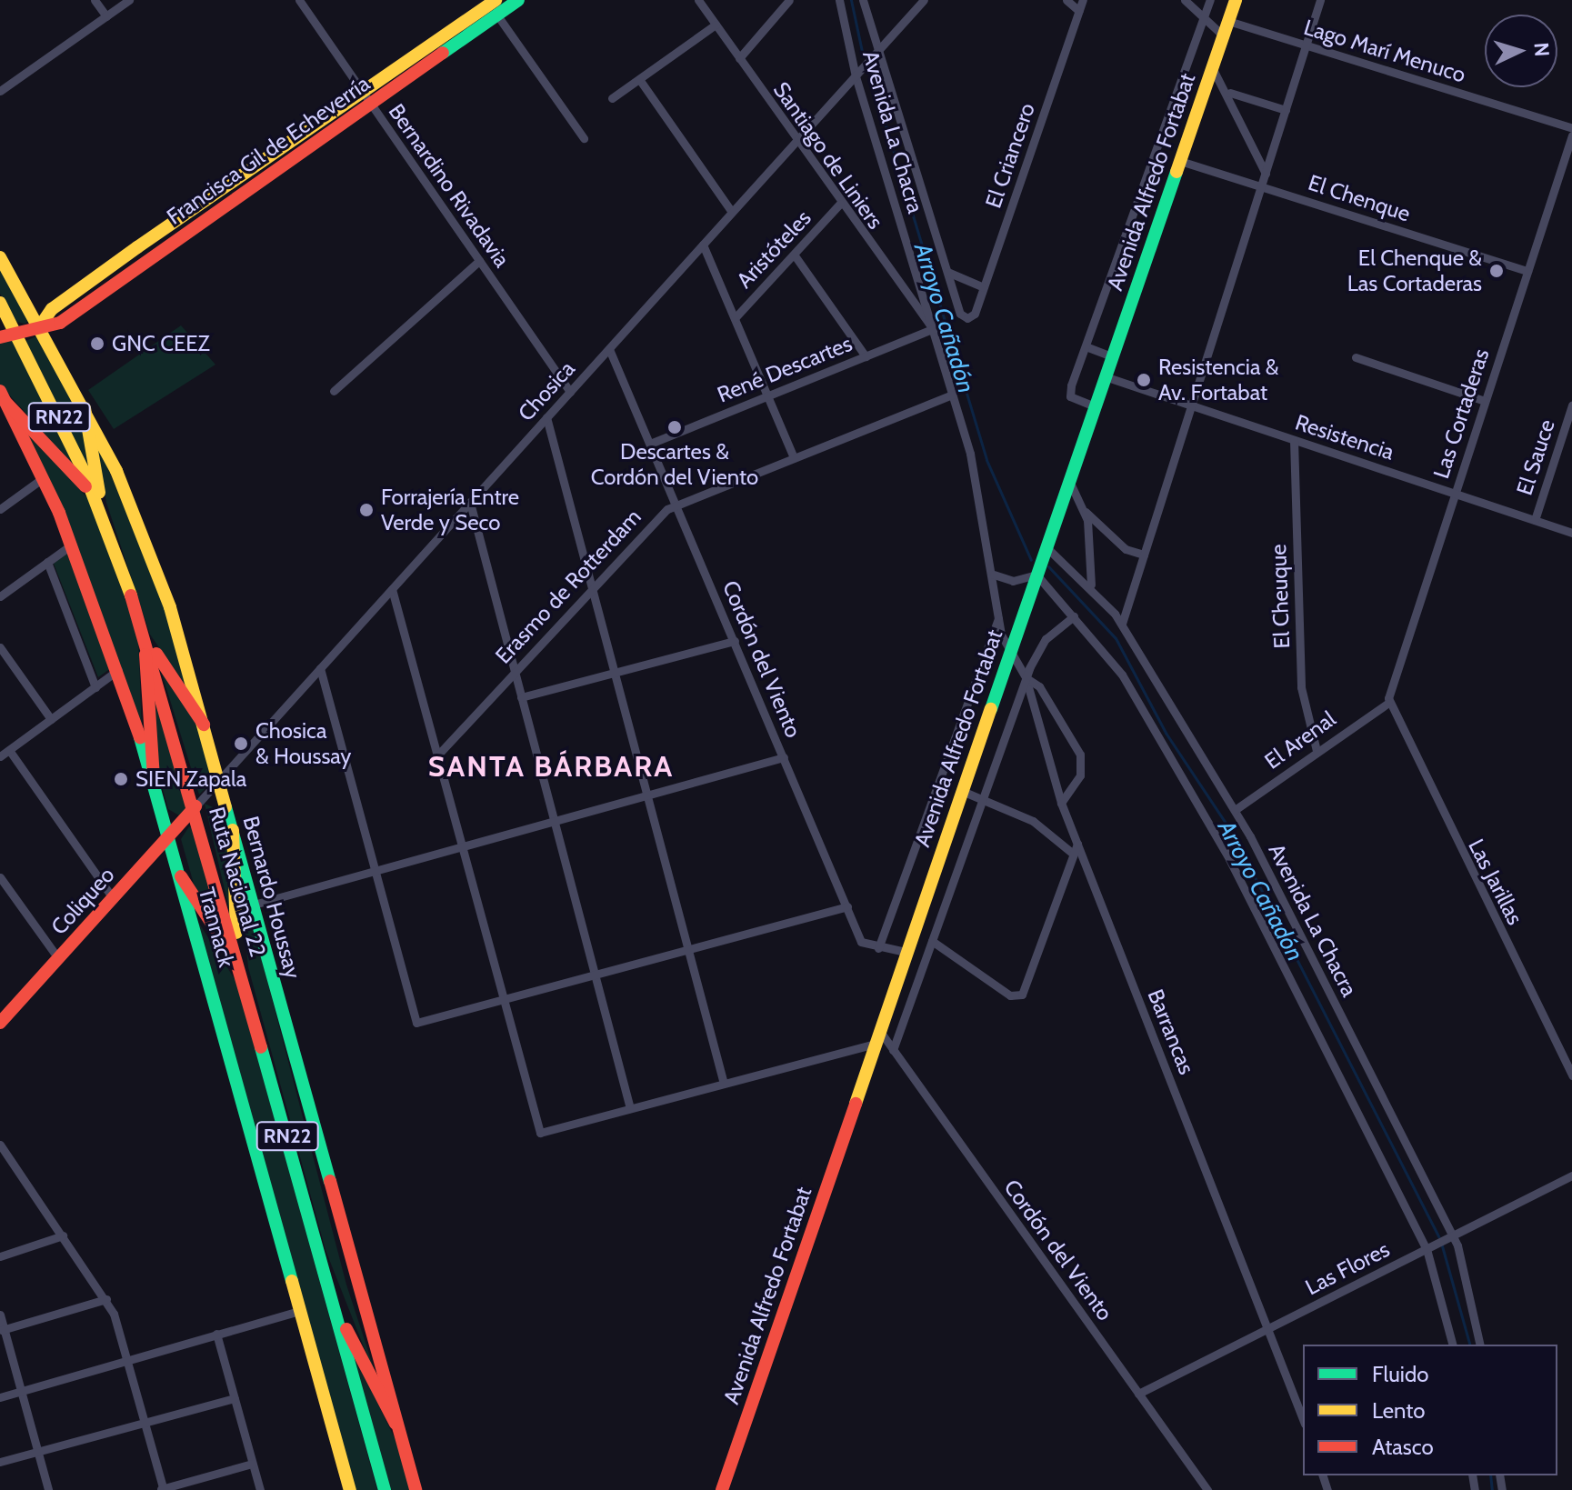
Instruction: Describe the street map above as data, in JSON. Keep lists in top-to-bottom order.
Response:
{
  "streets": {
    "main road": [
      "Francisca Gil de Echeverría",
      "Avenida Alfredo Fortabat",
      "RN22",
      "Ruta Nacional 22",
      "Bernardo Houssay",
      "Coliqueo",
      "Trannack"
    ],
    "street": [
      "Lago Marí Menuco",
      "Avenida La Chacra",
      "Santiago de Liniers",
      "El Criancero",
      "Bernardino Rivadavia",
      "El Chenque",
      "Aristóteles",
      "René Descartes",
      "Chosica",
      "Las Cortaderas",
      "Resistencia",
      "El Sauce",
      "Erasmo de Rotterdam",
      "El Cheuque",
      "Cordón del Viento",
      "El Arenal",
      "Las Jarillas",
      "Barrancas",
      "Las Flores"
    ]
  },
  "crossings": [
    ["Lago Marí Menuco", "Avenida Alfredo Fortabat"],
    ["Avenida La Chacra", "Santiago de Liniers"],
    ["Avenida La Chacra", "El Criancero"],
    ["Avenida La Chacra", "Avenida Alfredo Fortabat"],
    ["Avenida La Chacra", "René Descartes"],
    ["Avenida La Chacra", "Chosica"],
    ["Avenida La Chacra", "Erasmo de Rotterdam"],
    ["Avenida La Chacra", "El Arenal"],
    ["Avenida La Chacra", "Barrancas"],
    ["Avenida La Chacra", "Las Flores"],
    ["Francisca Gil de Echeverría", "Bernardino Rivadavia"],
    ["Francisca Gil de Echeverría", "Ruta Nacional 22"],
    ["Francisca Gil de Echeverría", "Bernardo Houssay"],
    ["Santiago de Liniers", "Aristóteles"],
    ["Santiago de Liniers", "René Descartes"],
    ["Santiago de Liniers", "Chosica"],
    ["Avenida Alfredo Fortabat", "El Chenque"],
    ["Avenida Alfredo Fortabat", "Resistencia"],
    ["Avenida Alfredo Fortabat", "Cordón del Viento"],
    ["Avenida Alfredo Fortabat", "Barrancas"],
    ["Bernardino Rivadavia", "Chosica"],
    ["El Chenque", "Las Cortaderas"],
    ["René Descartes", "Cordón del Viento"],
    ["Chosica", "Cordón del Viento"],
    ["Chosica", "Ruta Nacional 22"],
    ["Chosica", "Bernardo Houssay"],
    ["Chosica", "Coliqueo"],
    ["Las Cortaderas", "Resistencia"],
    ["Las Cortaderas", "El Arenal"],
    ["Las Cortaderas", "Las Jarillas"],
    ["Resistencia", "El Sauce"],
    ["Resistencia", "El Cheuque"],
    ["Erasmo de Rotterdam", "Cordón del Viento"],
    ["El Cheuque", "El Arenal"],
    ["Cordón del Viento", "Las Flores"],
    ["El Arenal", "Las Jarillas"],
    ["Ruta Nacional 22", "Coliqueo"],
    ["Coliqueo", "Trannack"],
    ["Barrancas", "Las Flores"]
  ],
  "districts": ["SANTA BÁRBARA"],
  "water": ["Arroyo Cañadón"],
  "places": [
    "El Chenque & Las Cortaderas",
    "GNC CEEZ",
    "Resistencia & Av. Fortabat",
    "Descartes & Cordón del Viento",
    "Forrajería Entre Verde y Seco",
    "Chosica & Houssay",
    "SIEN Zapala"
  ],
  "legend": ["Fluido", "Lento", "Atasco"],
  "north": "right"
}
